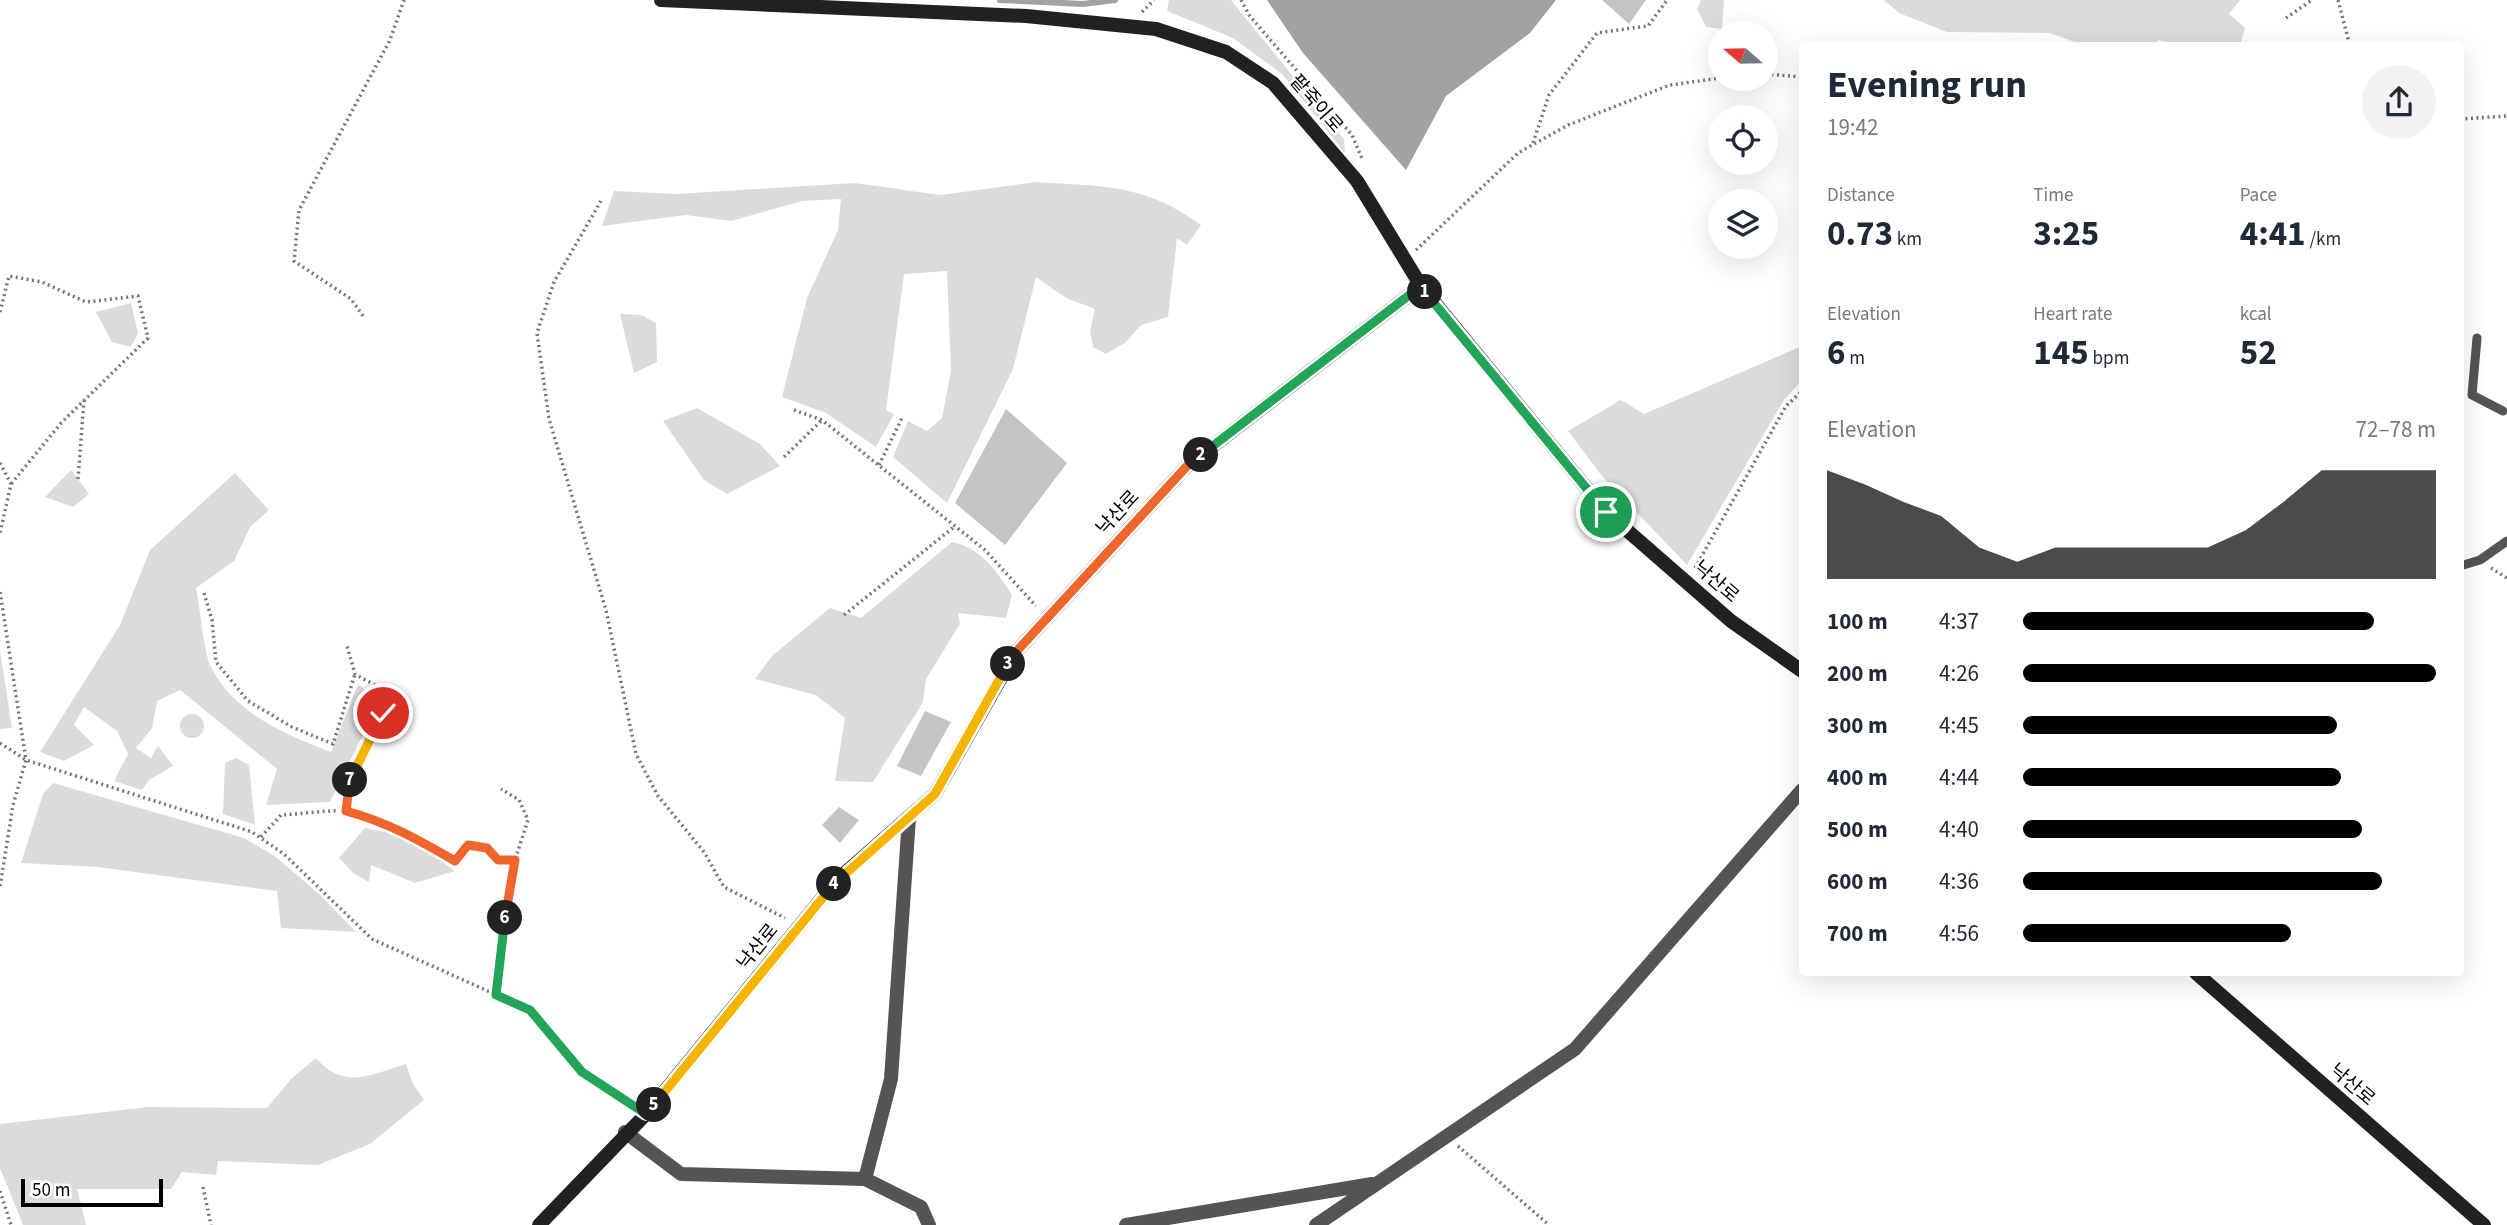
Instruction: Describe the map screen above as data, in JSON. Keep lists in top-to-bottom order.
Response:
{
  "streets": {
    "street": ["팥죽이로", "낙산로"]
  },
  "crossings": [
    ["팥죽이로", "낙산로"]
  ],
  "scale_bar": "50 m",
  "north": "left",
  "page": {
    "heading": ["Evening run", "19:42"],
    "stats": [
      ["Distance", "0.73 km"],
      ["Time", "3:25"],
      ["Pace", "4:41 /km"],
      ["Elevation", "6 m"],
      ["Heart rate", "145 bpm"],
      ["kcal", "52"]
    ],
    "pins": [
      "1",
      "2",
      "3",
      "7",
      "4",
      "6",
      "5"
    ],
    "chart": ["Elevation", "72–78 m"],
    "list": [
      {
        "name": "100 m",
        "note": "4:37"
      },
      {
        "name": "200 m",
        "note": "4:26"
      },
      {
        "name": "300 m",
        "note": "4:45"
      },
      {
        "name": "400 m",
        "note": "4:44"
      },
      {
        "name": "500 m",
        "note": "4:40"
      },
      {
        "name": "600 m",
        "note": "4:36"
      },
      {
        "name": "700 m",
        "note": "4:56"
      }
    ],
    "scale": "50 m"
  }
}
